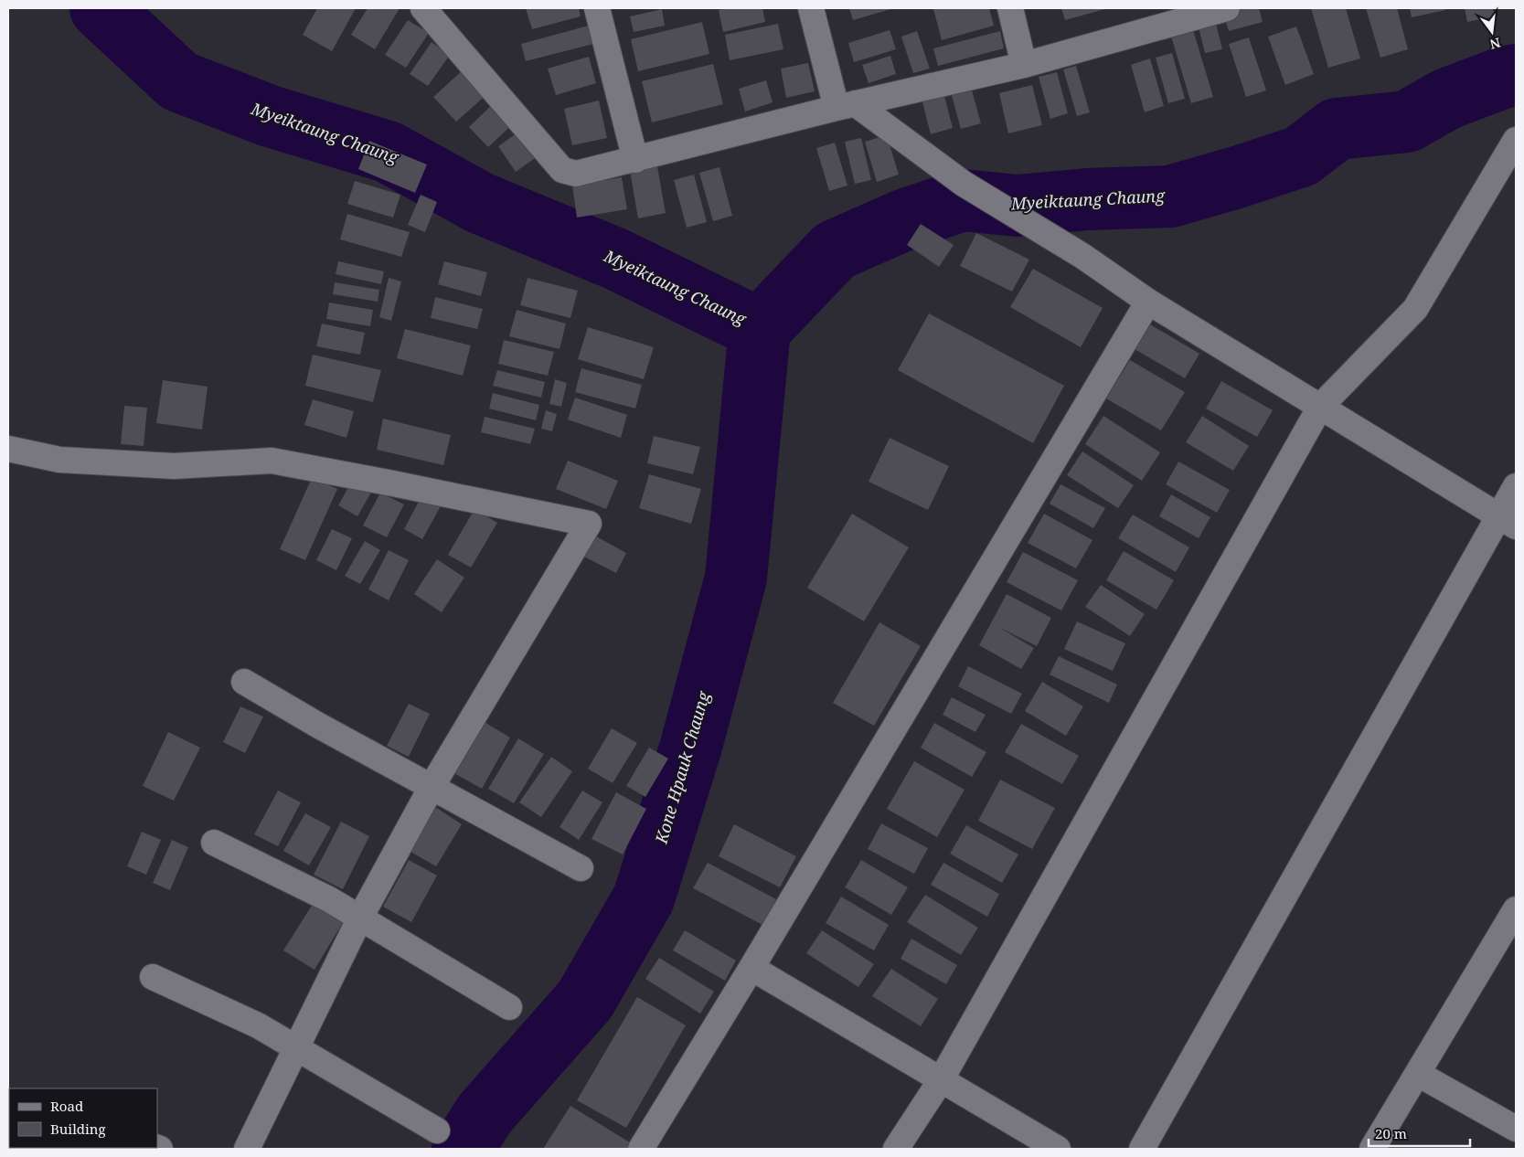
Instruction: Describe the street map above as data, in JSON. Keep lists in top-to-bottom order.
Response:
{
  "water": ["Myeiktaung Chaung", "Kone Hpauk Chaung"],
  "legend": ["Road", "Building"],
  "scale_bar": "20 m",
  "north": "bottom"
}
